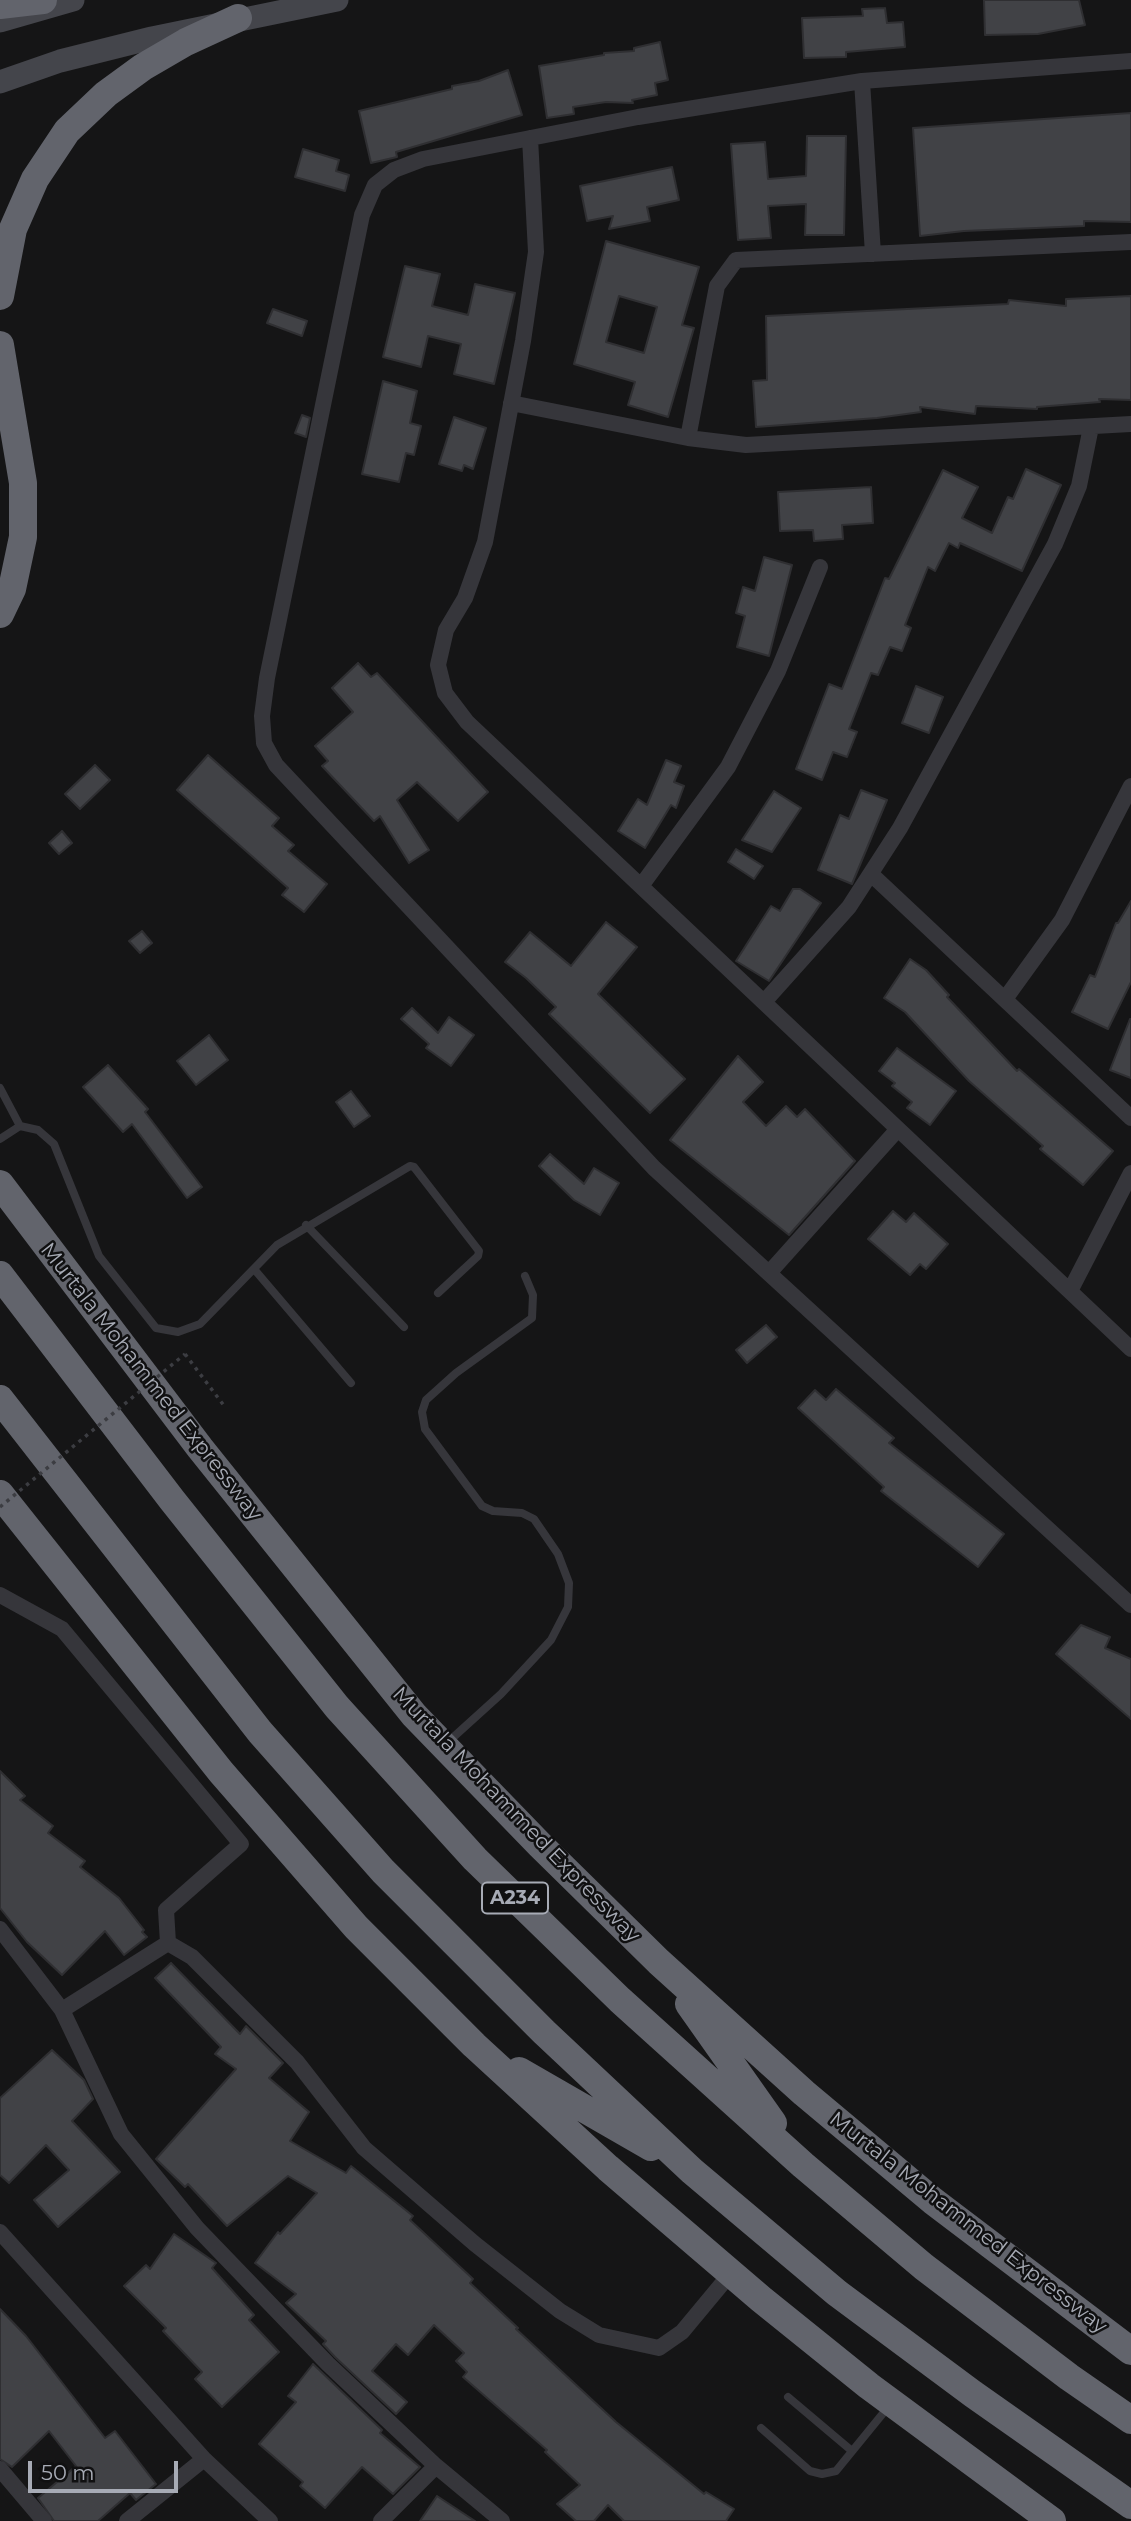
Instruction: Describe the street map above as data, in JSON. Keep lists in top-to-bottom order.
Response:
{
  "streets": {
    "highway": ["Murtala Mohammed Expressway", "A234"]
  },
  "scale_bar": "50 m"
}
